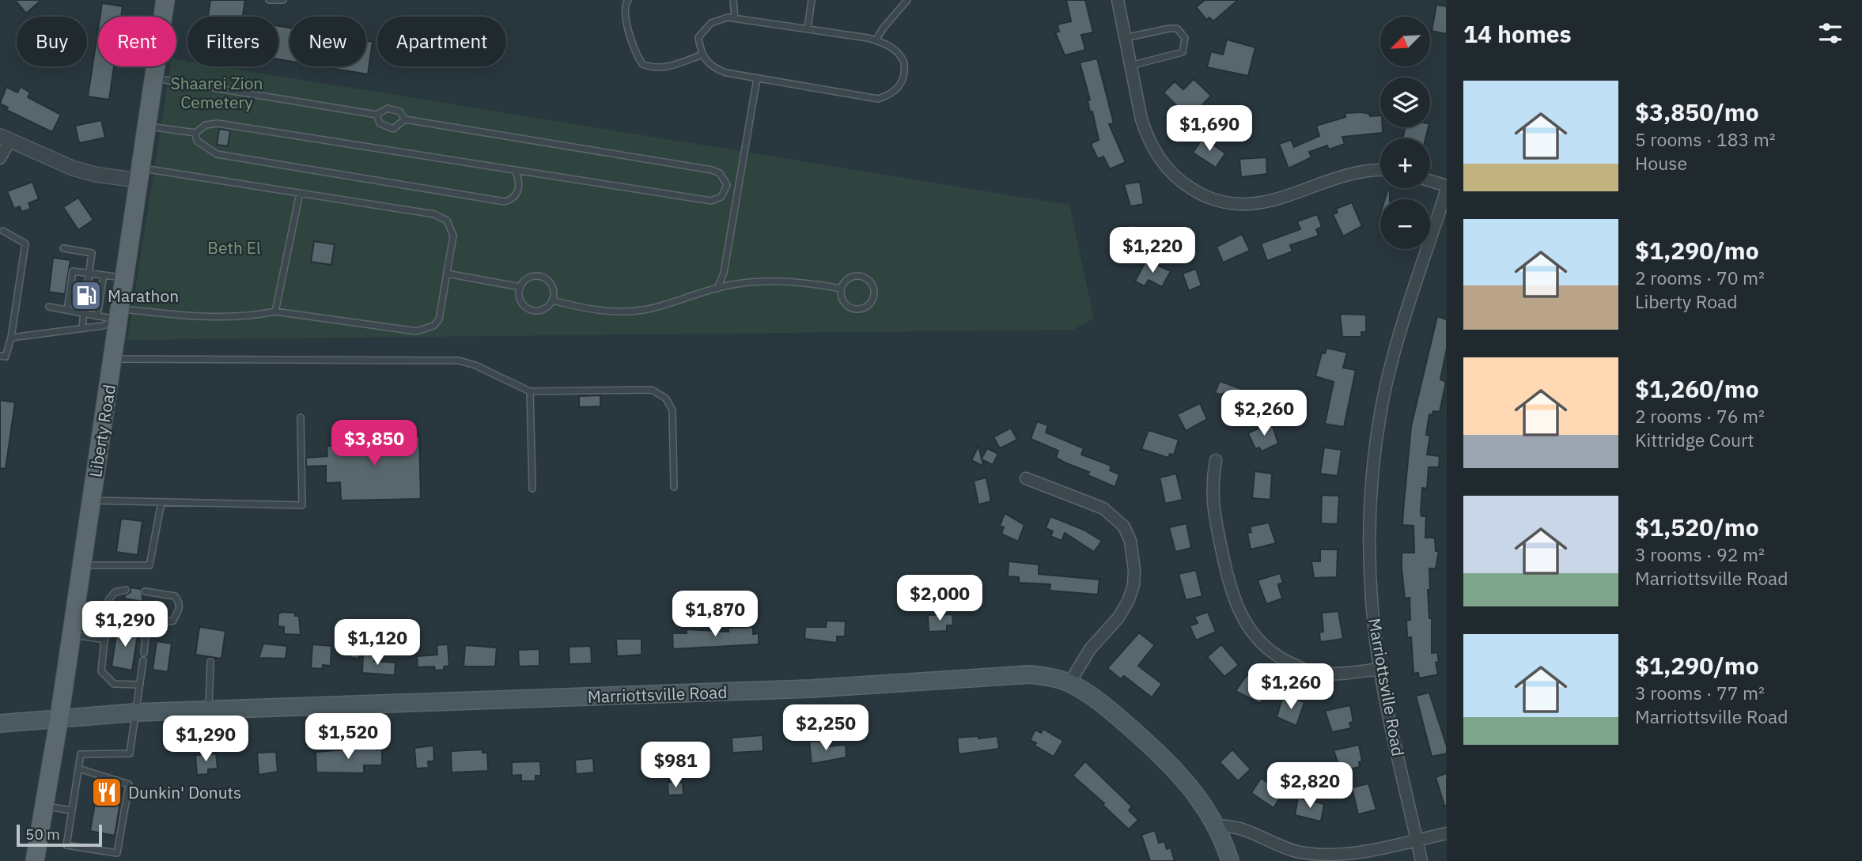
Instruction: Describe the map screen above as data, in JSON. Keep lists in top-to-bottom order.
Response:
{
  "streets": {
    "main road": ["Liberty Road", "Marriottsville Road"]
  },
  "crossings": [
    ["Liberty Road", "Marriottsville Road"]
  ],
  "parks": ["Shaarei Zion Cemetery", "Beth El"],
  "places": {
    "fuel station": ["Marathon"],
    "restaurant": ["Dunkin' Donuts"]
  },
  "scale_bar": "50 m",
  "north": "bottom left",
  "page": {
    "heading": "14 homes",
    "map_buttons": ["+", "−"],
    "chip": [
      "Buy",
      "Rent",
      "Filters",
      "New",
      "Apartment"
    ],
    "list": [
      {
        "name": "$3,850/mo",
        "note": "5 rooms · 183 m² · House"
      },
      {
        "name": "$1,290/mo",
        "note": "2 rooms · 70 m² · Liberty Road"
      },
      {
        "name": "$1,260/mo",
        "note": "2 rooms · 76 m² · Kittridge Court"
      },
      {
        "name": "$1,520/mo",
        "note": "3 rooms · 92 m² · Marriottsville Road"
      },
      {
        "name": "$1,290/mo",
        "note": "3 rooms · 77 m² · Marriottsville Road"
      }
    ],
    "price": [
      "$1,690",
      "$1,220",
      "$2,260",
      "$3,850",
      "$2,000",
      "$1,870",
      "$1,290",
      "$1,120",
      "$1,260",
      "$2,250",
      "$1,520",
      "$1,290",
      "$981",
      "$2,820"
    ],
    "scale": "50 m"
  }
}
